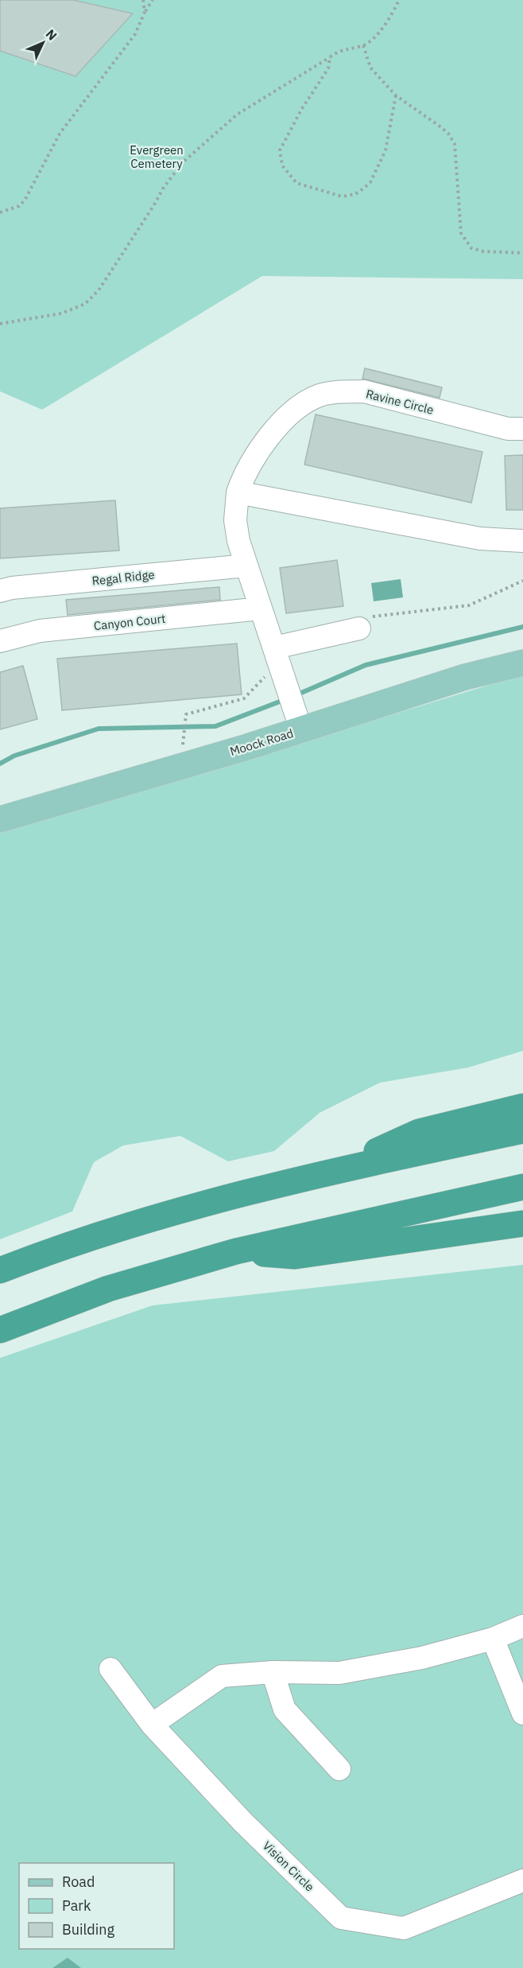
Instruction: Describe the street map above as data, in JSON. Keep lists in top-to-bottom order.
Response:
{
  "streets": {
    "main road": ["Moock Road"],
    "street": [
      "Ravine Circle",
      "Regal Ridge",
      "Canyon Court",
      "Vision Circle"
    ]
  },
  "crossings": [
    ["Ravine Circle", "Regal Ridge"],
    ["Ravine Circle", "Canyon Court"],
    ["Ravine Circle", "Moock Road"]
  ],
  "parks": ["Evergreen Cemetery"],
  "legend": ["Road", "Park", "Building"],
  "north": "top right"
}
